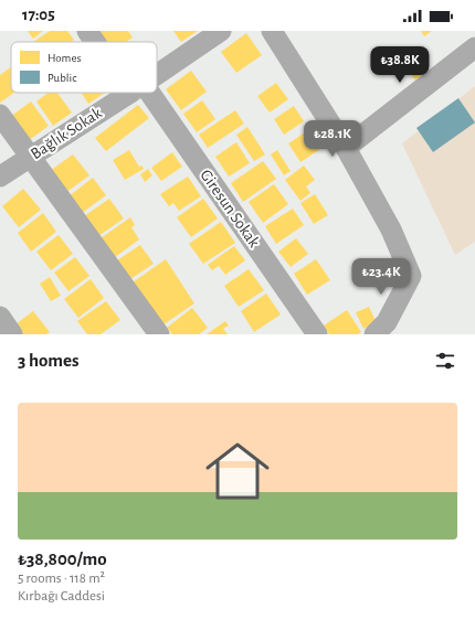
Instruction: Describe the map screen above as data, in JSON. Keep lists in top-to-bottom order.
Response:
{
  "streets": {
    "street": ["Bağlık Sokak", "Giresun Sokak"]
  },
  "legend": ["Homes", "Public"],
  "page": {
    "status": "17:05",
    "price": ["₺38.8K", "₺28.1K", "₺23.4K"],
    "heading": "3 homes",
    "list": [
      {
        "name": "₺38,800/mo",
        "note": "5 rooms · 118 m² · Kırbağı Caddesi"
      }
    ]
  }
}
